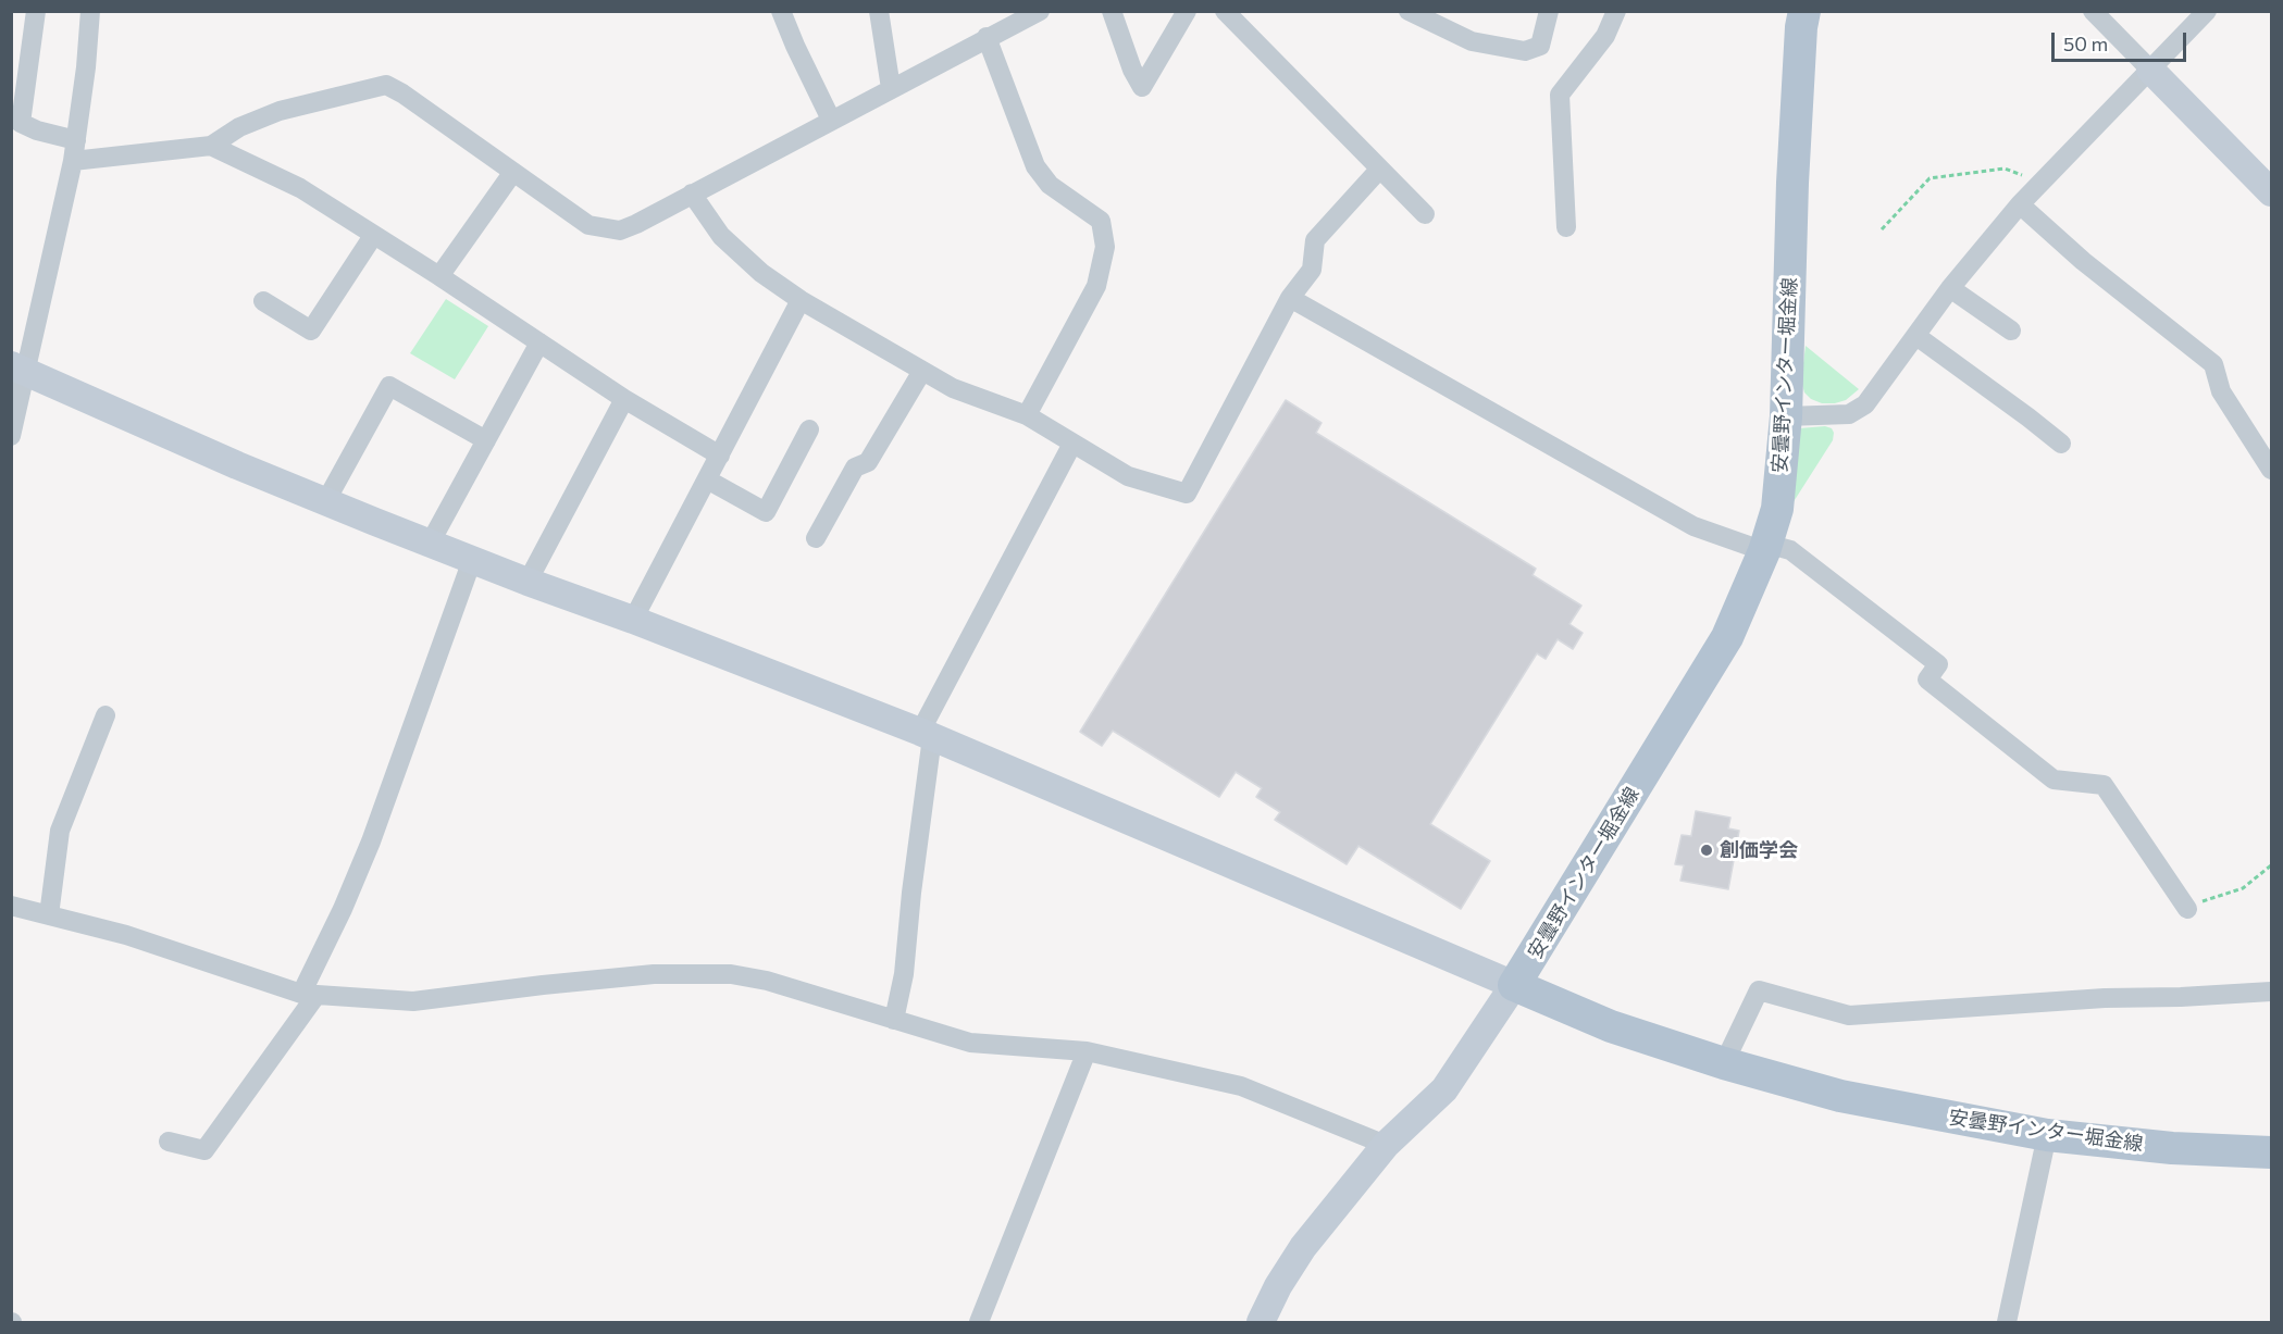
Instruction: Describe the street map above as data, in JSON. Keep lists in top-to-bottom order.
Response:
{
  "streets": {
    "main road": ["安曇野インター堀金線"]
  },
  "places": ["創価学会"],
  "scale_bar": "50 m"
}
